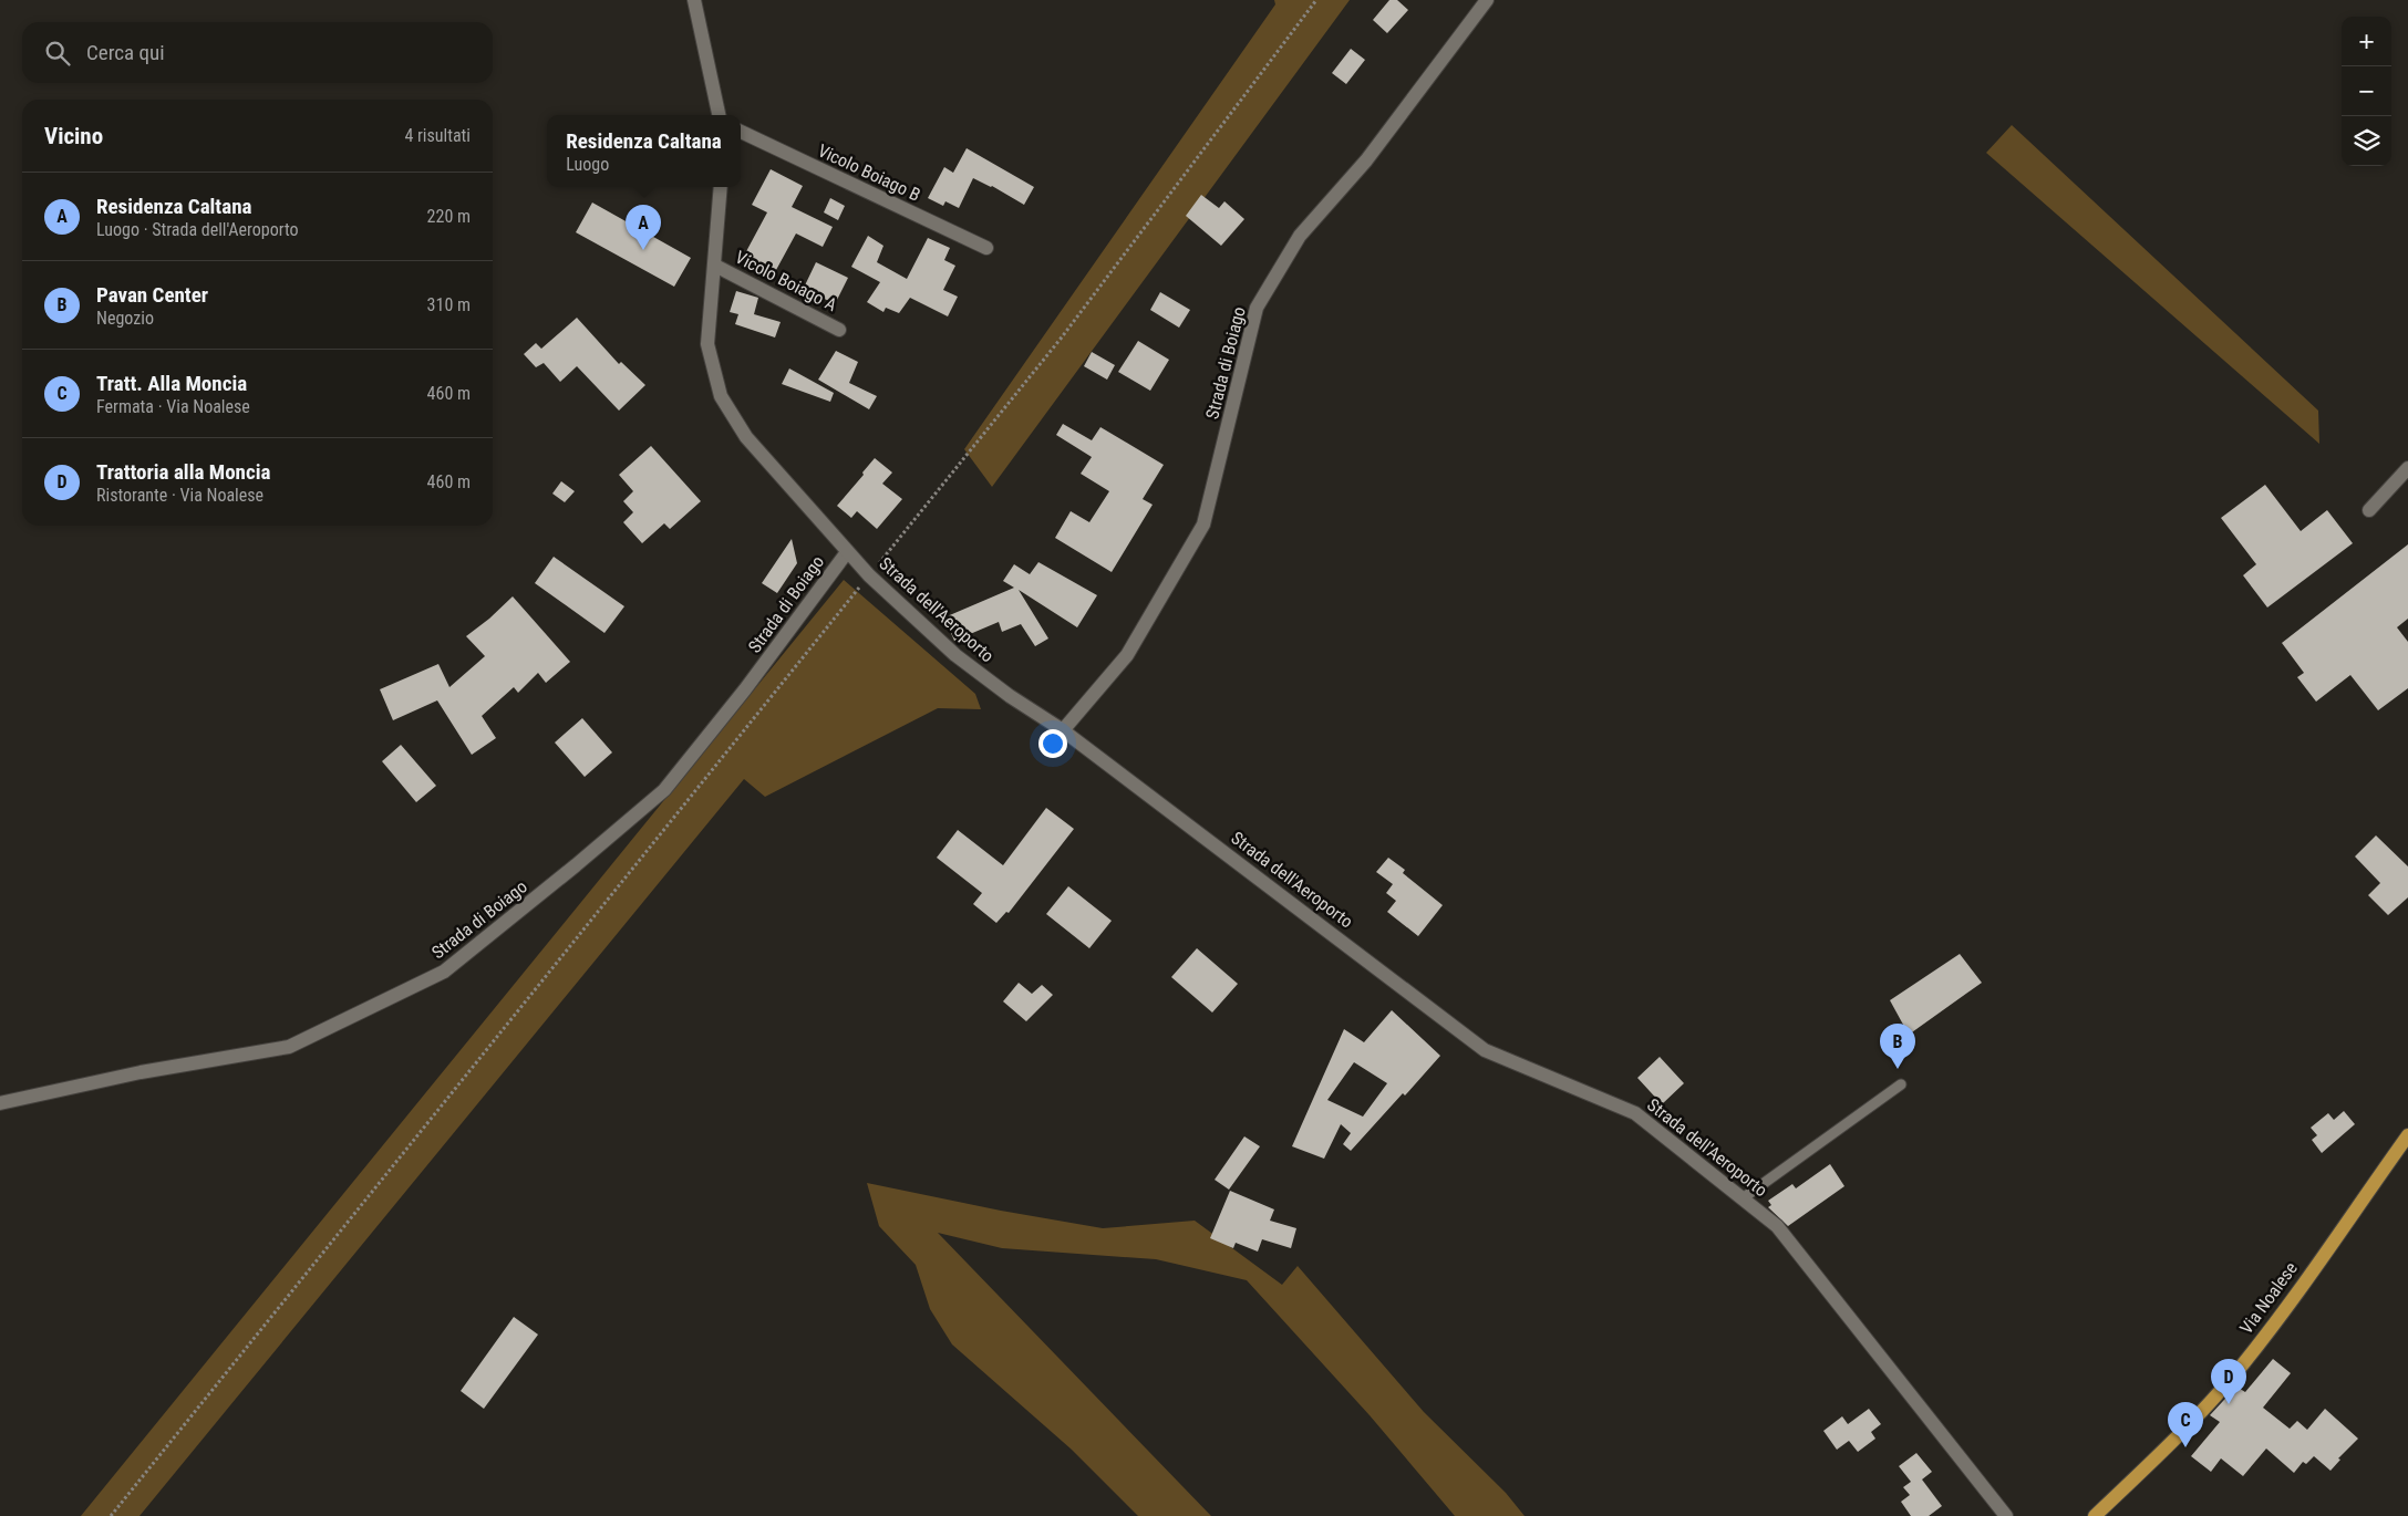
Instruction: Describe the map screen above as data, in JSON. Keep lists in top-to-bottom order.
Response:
{
  "streets": {
    "main road": ["Via Noalese"],
    "street": [
      "Vicolo Boiago B",
      "Vicolo Boiago A",
      "Strada di Boiago",
      "Strada dell'Aeroporto"
    ]
  },
  "crossings": [
    ["Vicolo Boiago A", "Strada dell'Aeroporto"],
    ["Strada di Boiago", "Strada dell'Aeroporto"]
  ],
  "page": {
    "map_buttons": ["+", "−"],
    "search": "Cerca qui",
    "heading": ["Vicino", "4 risultati"],
    "popup": ["Residenza Caltana", "Luogo"],
    "list": [
      {
        "mark": "A",
        "name": "Residenza Caltana",
        "note": "Luogo · Strada dell'Aeroporto",
        "value": "220 m"
      },
      {
        "mark": "B",
        "name": "Pavan Center",
        "note": "Negozio",
        "value": "310 m"
      },
      {
        "mark": "C",
        "name": "Tratt. Alla Moncia",
        "note": "Fermata · Via Noalese",
        "value": "460 m"
      },
      {
        "mark": "D",
        "name": "Trattoria alla Moncia",
        "note": "Ristorante · Via Noalese",
        "value": "460 m"
      }
    ],
    "pins": [
      "A",
      "B",
      "D",
      "C"
    ]
  }
}
